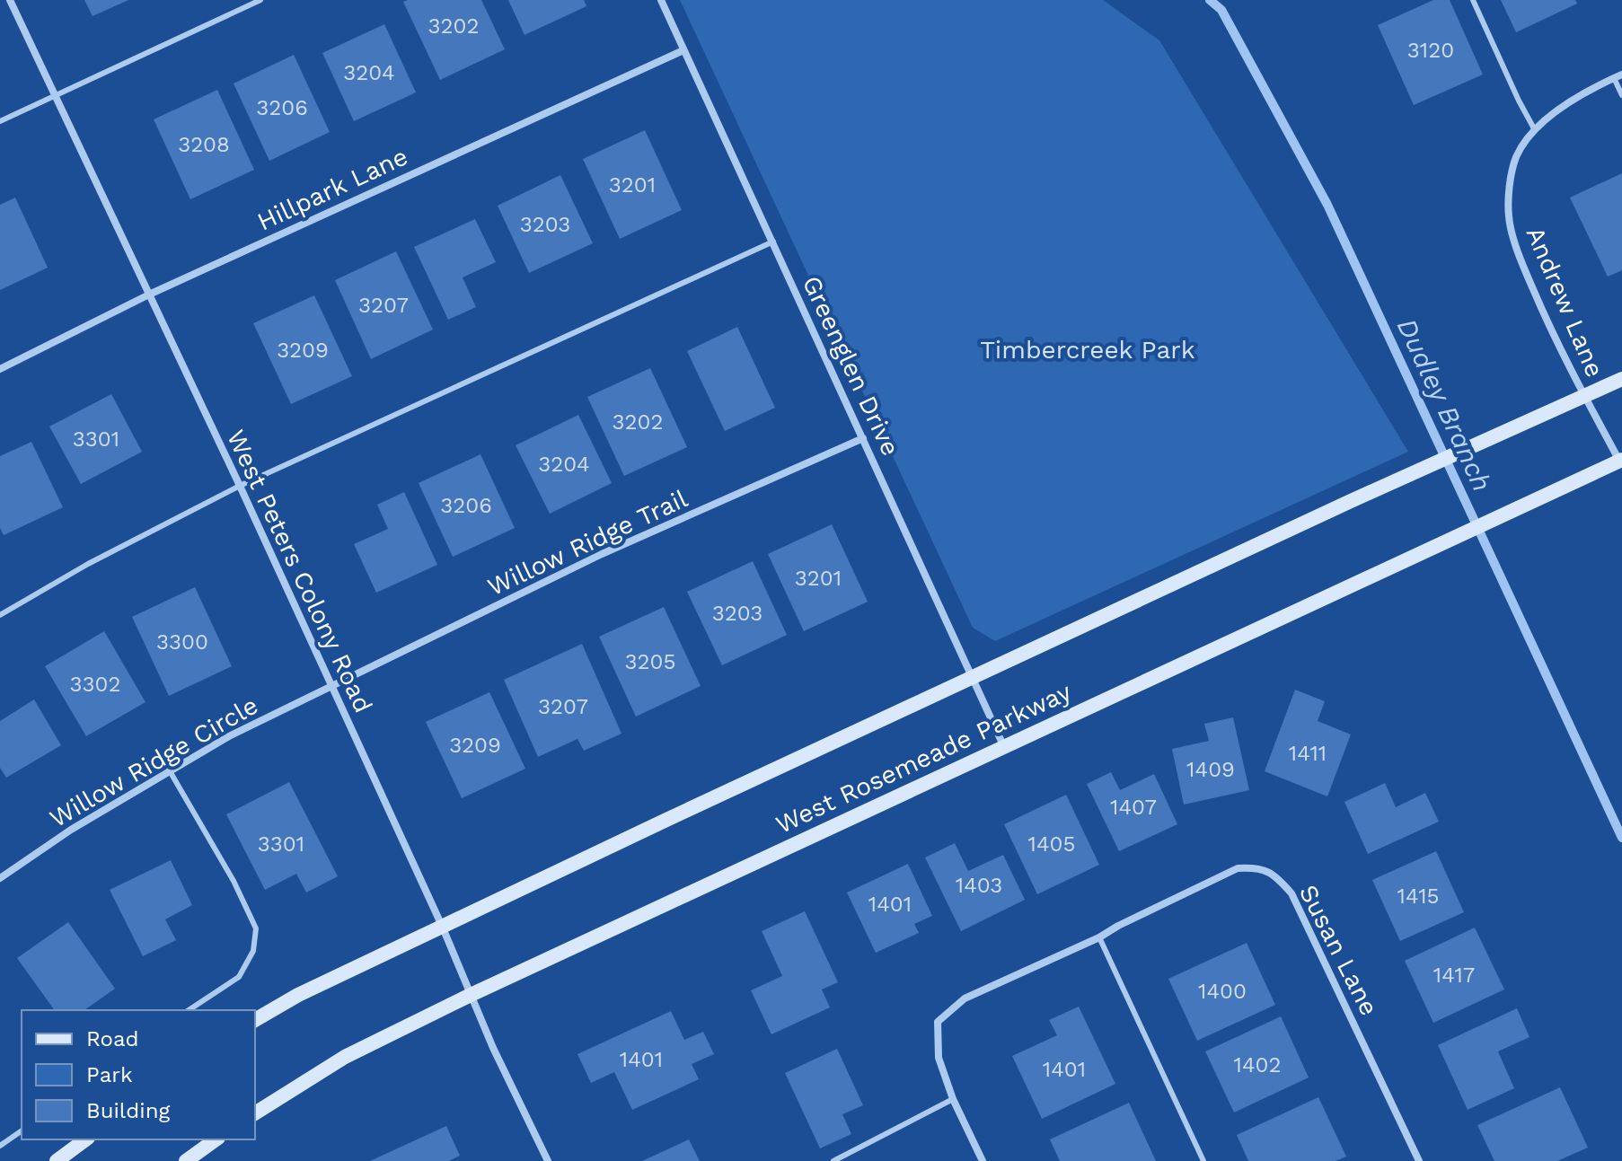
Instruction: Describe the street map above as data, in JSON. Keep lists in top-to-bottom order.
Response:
{
  "streets": {
    "main road": ["West Rosemeade Parkway"],
    "street": [
      "Hillpark Lane",
      "Andrew Lane",
      "Greenglen Drive",
      "Willow Ridge Trail",
      "West Peters Colony Road",
      "Willow Ridge Circle",
      "Susan Lane"
    ]
  },
  "crossings": [
    ["Hillpark Lane", "Greenglen Drive"],
    ["Hillpark Lane", "West Peters Colony Road"],
    ["Andrew Lane", "West Rosemeade Parkway"],
    ["Greenglen Drive", "Willow Ridge Trail"],
    ["Greenglen Drive", "West Rosemeade Parkway"],
    ["Willow Ridge Trail", "West Peters Colony Road"],
    ["Willow Ridge Trail", "Willow Ridge Circle"],
    ["West Peters Colony Road", "West Rosemeade Parkway"],
    ["West Peters Colony Road", "Willow Ridge Circle"]
  ],
  "water": ["Dudley Branch"],
  "parks": ["Timbercreek Park"],
  "house_numbers": [
    "3202",
    "3120",
    "3204",
    "3206",
    "3208",
    "3201",
    "3203",
    "3207",
    "3209",
    "3202",
    "3301",
    "3204",
    "3206",
    "3201",
    "3203",
    "3300",
    "3205",
    "3302",
    "3207",
    "3209",
    "1411",
    "1409",
    "1407",
    "3301",
    "1405",
    "1403",
    "1415",
    "1401",
    "1417",
    "1400",
    "1401",
    "1402",
    "1401"
  ],
  "legend": ["Road", "Park", "Building"]
}
